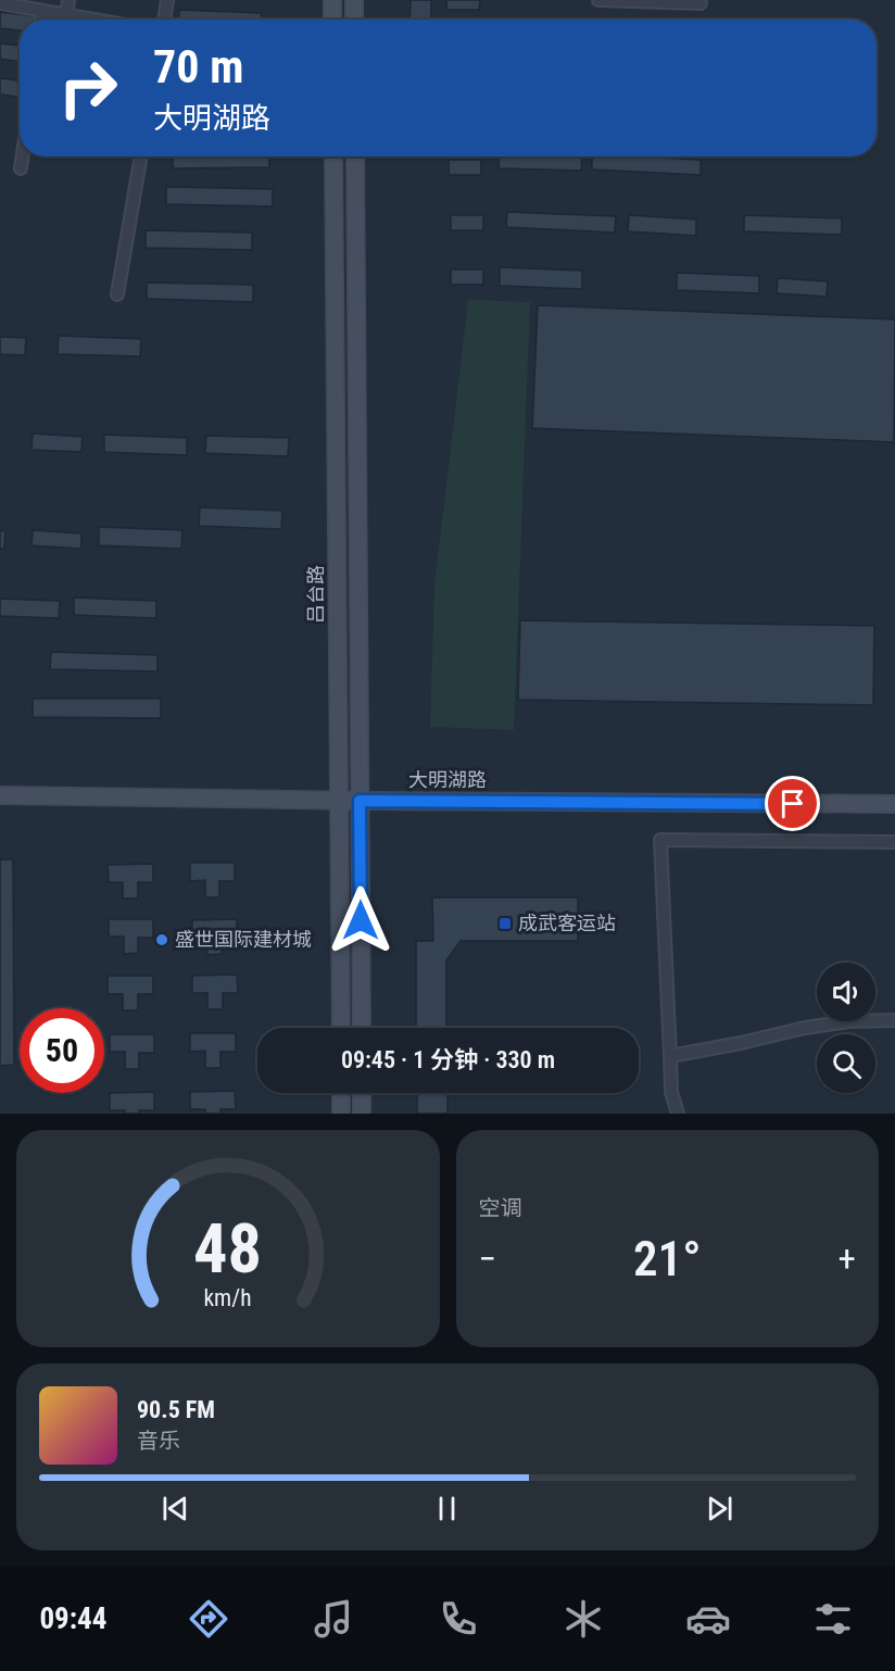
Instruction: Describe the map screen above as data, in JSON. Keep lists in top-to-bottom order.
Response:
{
  "streets": {
    "main road": ["吕台路", "大明湖路"]
  },
  "crossings": [
    ["吕台路", "大明湖路"]
  ],
  "places": {
    "transit": ["成武客运站"],
    "other": ["盛世国际建材城"]
  },
  "page": {
    "turn": ["70 m", "大明湖路"],
    "limit": "50",
    "trip": "09:45 · 1 分钟 · 330 m",
    "tile": "空调",
    "heat": ["−", "21°", "+"],
    "song": ["90.5 FM", "音乐"],
    "tabs": "09:44",
    "gauge": ["48", "km/h"]
  }
}
